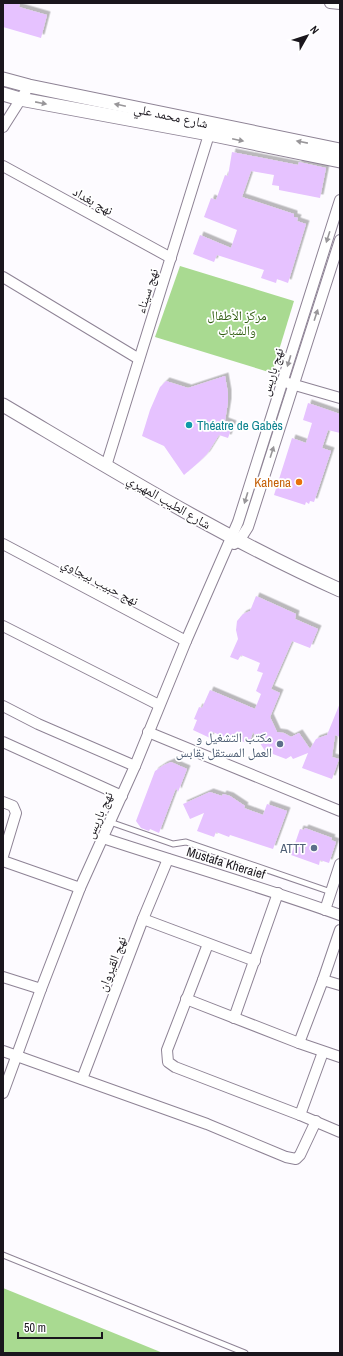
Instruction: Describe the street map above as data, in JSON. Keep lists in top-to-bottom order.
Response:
{
  "streets": {
    "street": [
      "شارع محمد علي",
      "نهج بغداد",
      "نهج سيناء",
      "نهج باريس",
      "شارع الطيب المهيري",
      "نهج حبيب بيجاوي",
      "Mustafa Kheraief",
      "نهج القيروان"
    ]
  },
  "crossings": [
    ["شارع محمد علي", "نهج سيناء"],
    ["نهج بغداد", "نهج سيناء"],
    ["نهج سيناء", "شارع الطيب المهيري"],
    ["نهج باريس", "شارع الطيب المهيري"],
    ["نهج باريس", "نهج حبيب بيجاوي"],
    ["نهج باريس", "Mustafa Kheraief"],
    ["Mustafa Kheraief", "نهج القيروان"]
  ],
  "parks": ["مركز الأطفال والشباب"],
  "places": [
    "Théatre de Gabès",
    "Kahena",
    "مكتب التشغيل و العمل المستقل بقابس",
    "ATTT"
  ],
  "scale_bar": "50 m",
  "north": "top right"
}
